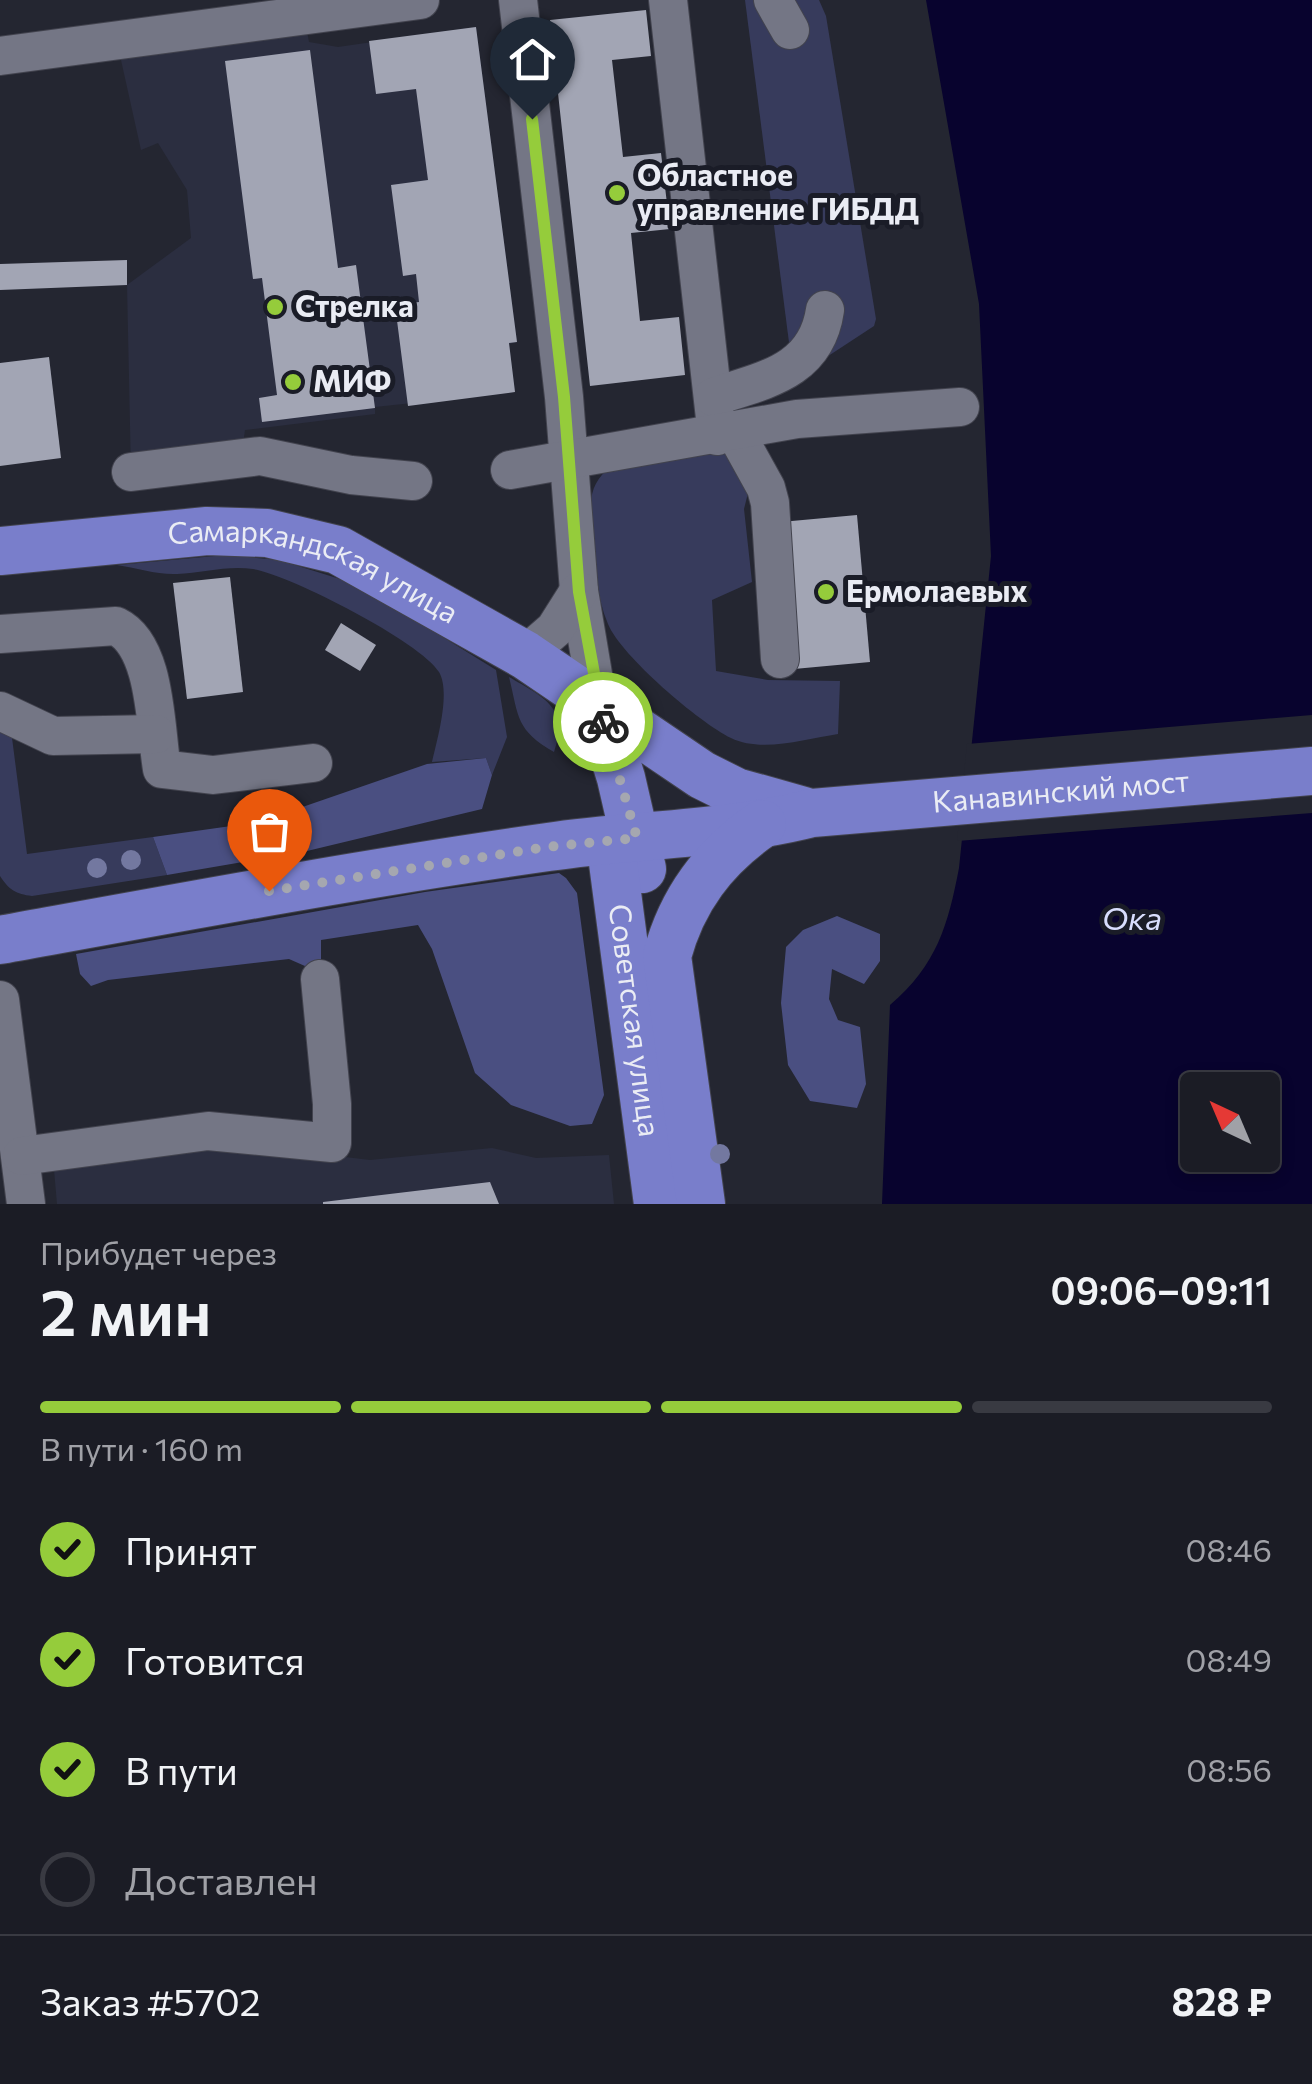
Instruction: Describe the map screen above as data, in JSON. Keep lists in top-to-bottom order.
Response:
{
  "streets": {
    "main road": ["Самаркандская улица", "Канавинский мост", "Советская улица"]
  },
  "crossings": [
    ["Самаркандская улица", "Канавинский мост"]
  ],
  "water": ["Ока"],
  "places": [
    "Областное управление ГИБДД",
    "Стрелка",
    "МИФ",
    "Ермолаевых"
  ],
  "north": "top left",
  "page": {
    "heading": ["2 мин", "Прибудет через", "09:06–09:11"],
    "panel": ["Заказ #5702", "828 ₽"],
    "bar": "В пути · 160 m",
    "list": [
      ["Принят", "08:46"],
      ["Готовится", "08:49"],
      ["В пути", "08:56"],
      "Доставлен"
    ]
  }
}
